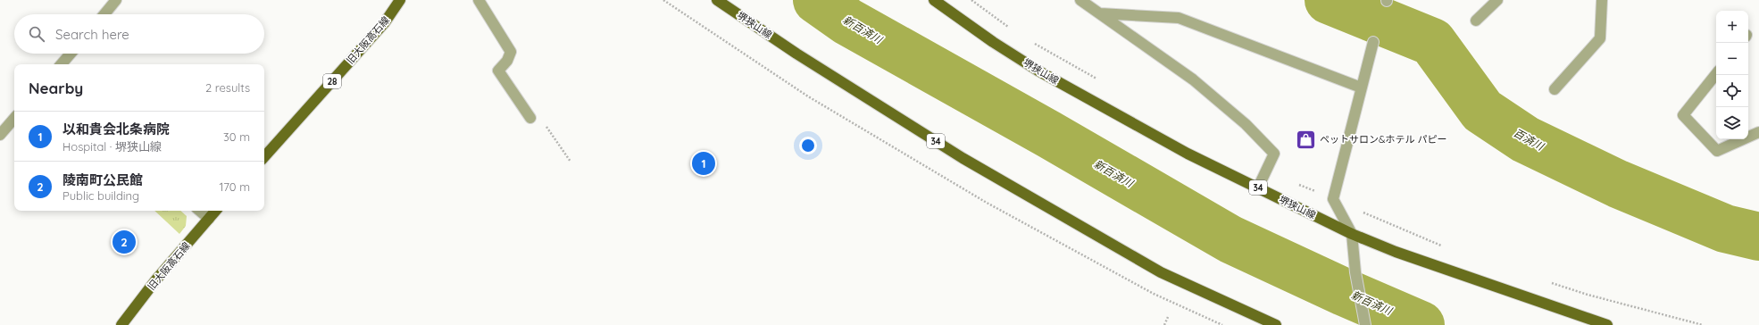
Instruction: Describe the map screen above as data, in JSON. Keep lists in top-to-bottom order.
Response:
{
  "streets": {
    "main road": [
      "堺狭山線",
      "旧大阪高石線",
      "28",
      "34"
    ]
  },
  "water": ["新百済川", "百済川"],
  "places": {
    "shop": ["ペットサロン&ホテル パピー"]
  },
  "page": {
    "map_buttons": ["+", "−"],
    "search": "Search here",
    "heading": ["Nearby", "2 results"],
    "list": [
      {
        "mark": "1",
        "name": "以和貴会北条病院",
        "note": "Hospital · 堺狭山線",
        "value": "30 m"
      },
      {
        "mark": "2",
        "name": "陵南町公民館",
        "note": "Public building",
        "value": "170 m"
      }
    ],
    "pins": ["1", "2"]
  }
}
